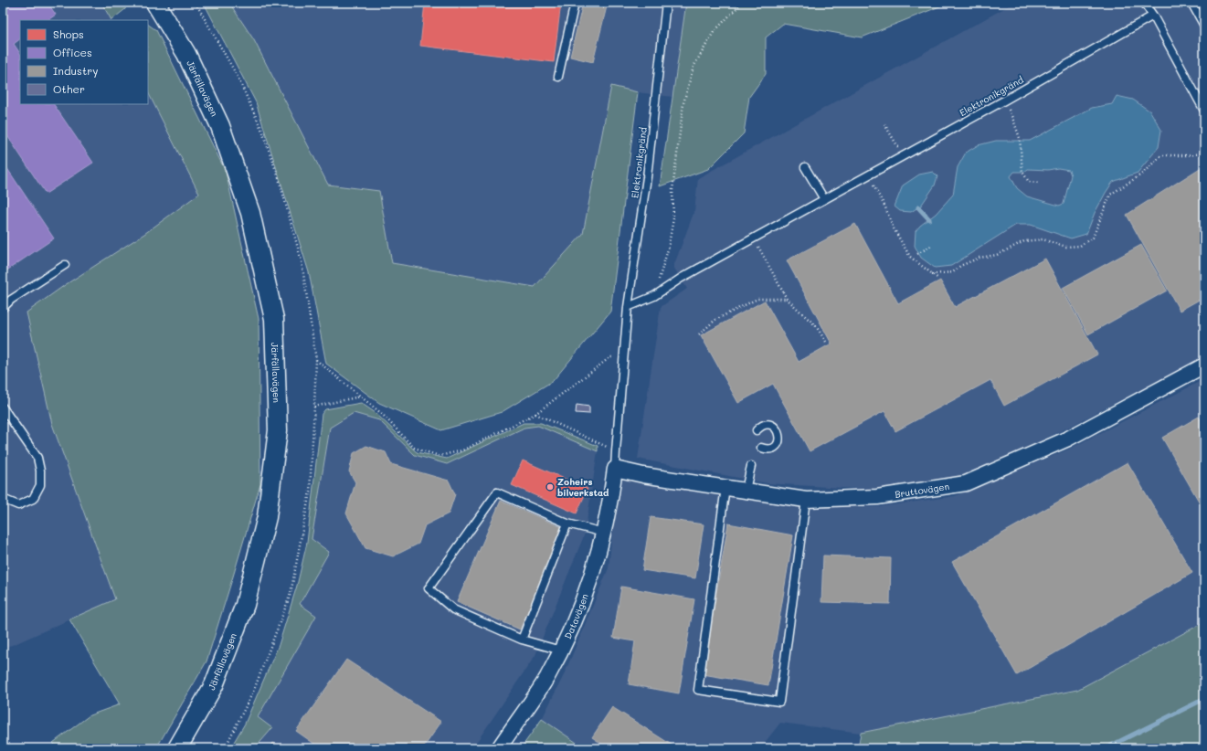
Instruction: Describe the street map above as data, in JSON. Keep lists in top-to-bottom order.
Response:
{
  "streets": {
    "street": ["Järfällavägen", "Bruttovägen", "Datavägen"],
    "lane": ["Elektronikgränd"]
  },
  "crossings": [
    ["Elektronikgränd", "Bruttovägen"],
    ["Elektronikgränd", "Datavägen"],
    ["Bruttovägen", "Datavägen"]
  ],
  "places": ["Zoheirs bilverkstad"],
  "legend": [
    "Shops",
    "Offices",
    "Industry",
    "Other"
  ]
}
